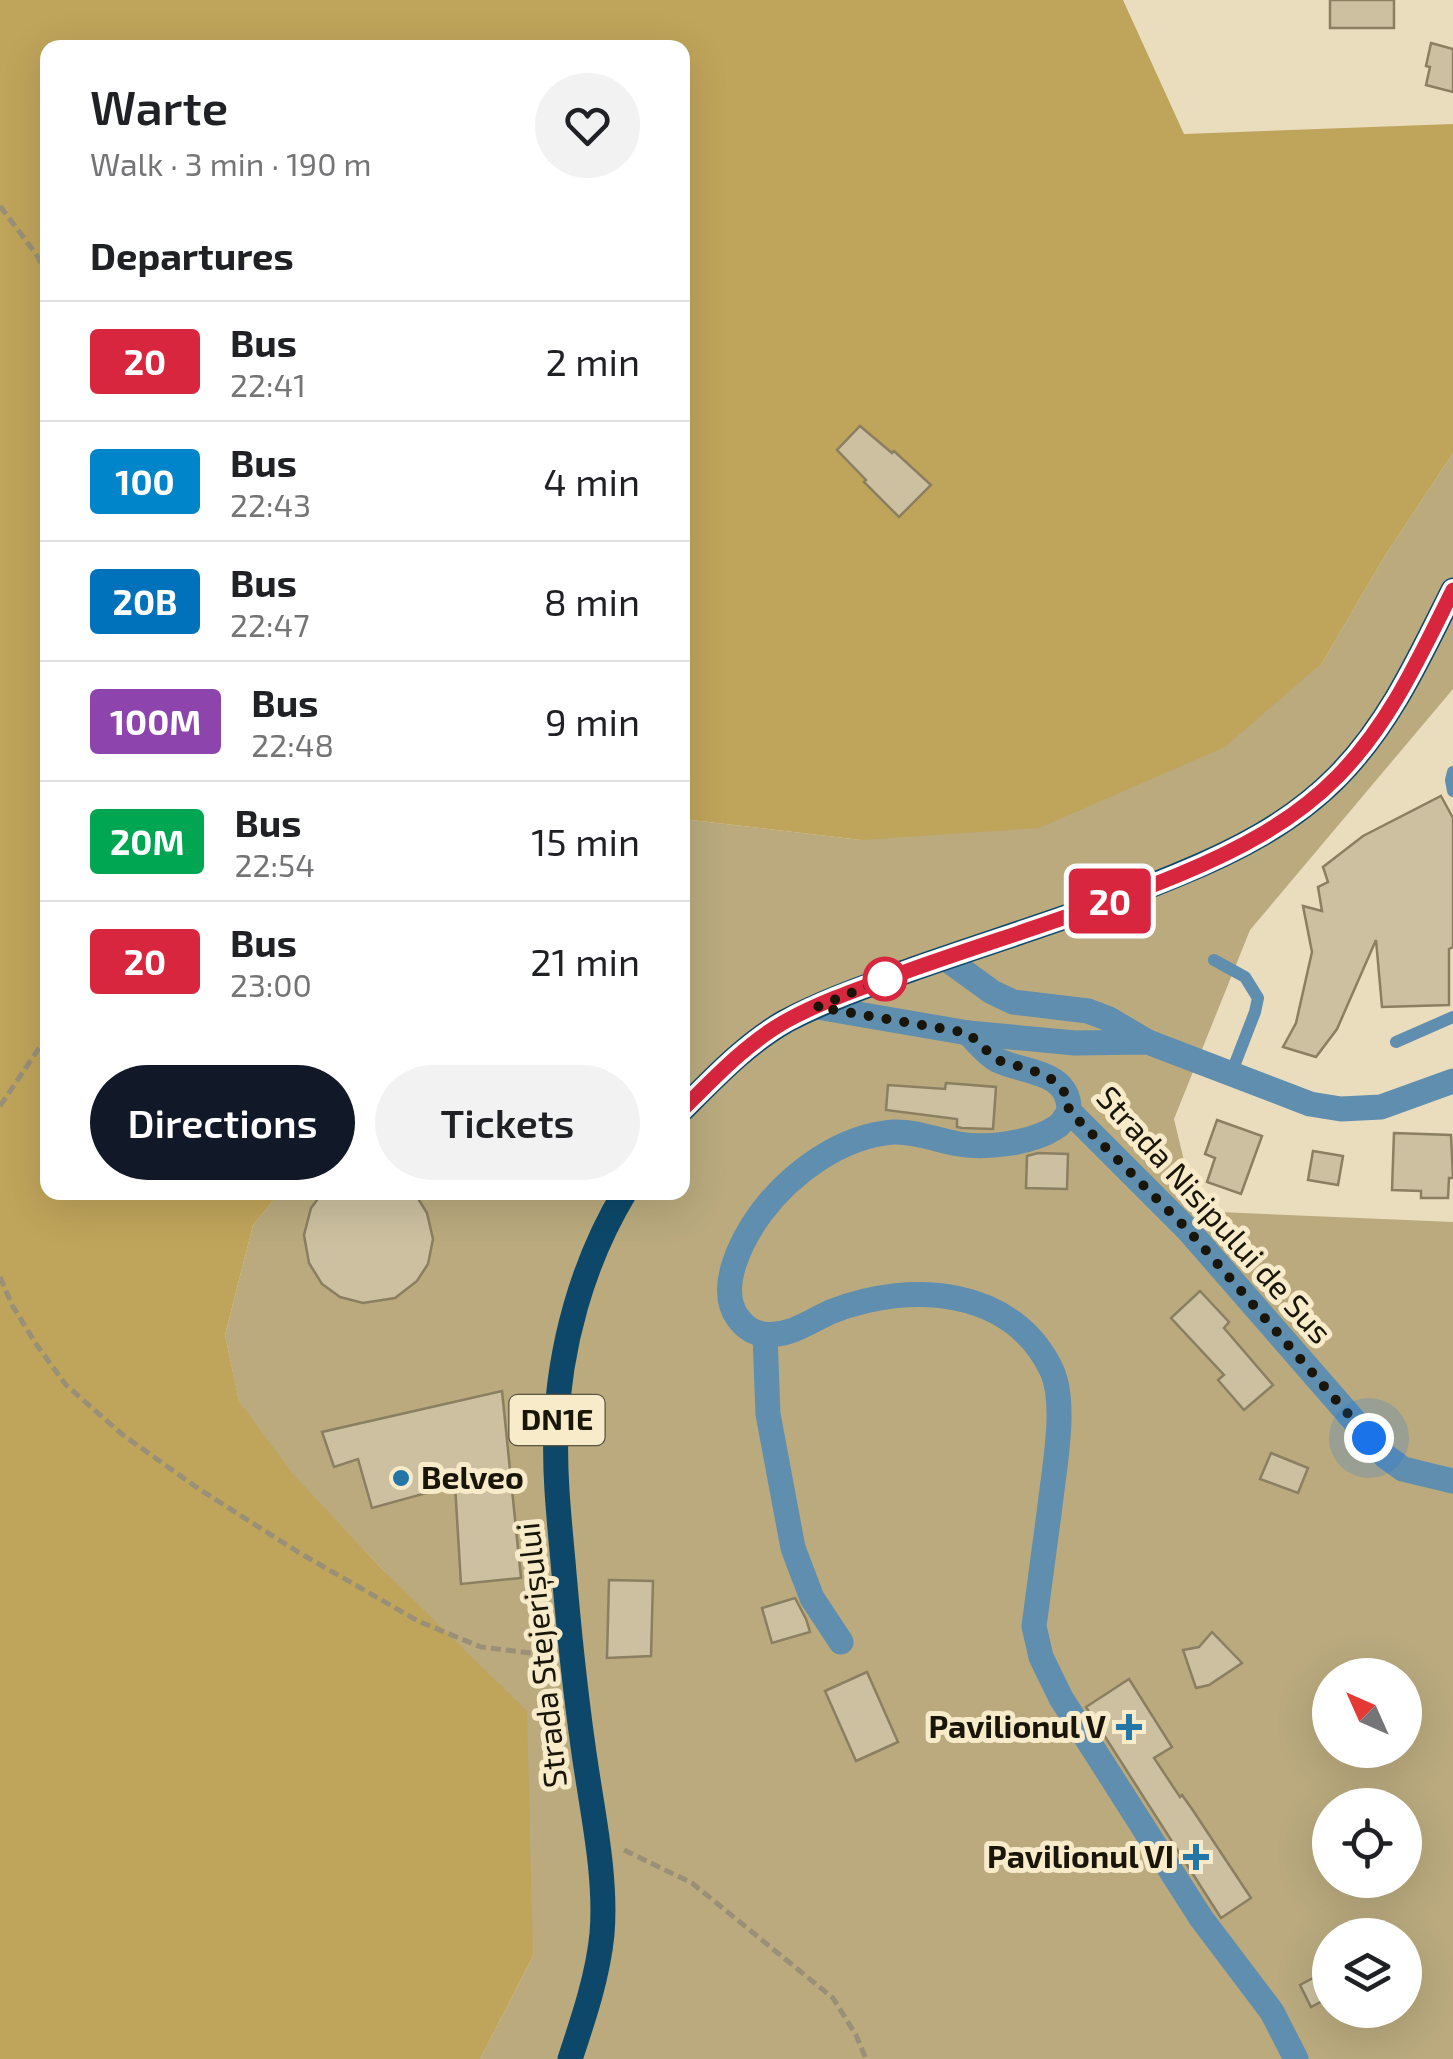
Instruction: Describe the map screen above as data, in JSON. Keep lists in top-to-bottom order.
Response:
{
  "streets": {
    "main road": ["DN1E", "Strada Stejerișului"],
    "street": ["Strada Nisipului de Sus"]
  },
  "places": {
    "other": ["Belveo"],
    "health": ["Pavilionul V", "Pavilionul VI"]
  },
  "lines": ["bus line 20"],
  "north": "top left",
  "page": {
    "on_map": "20",
    "heading": [
      ["Warte", "Walk · 3 min · 190 m"],
      "Departures"
    ],
    "list": [
      {
        "mark": "20",
        "name": "Bus",
        "note": "22:41",
        "value": "2 min"
      },
      {
        "mark": "100",
        "name": "Bus",
        "note": "22:43",
        "value": "4 min"
      },
      {
        "mark": "20B",
        "name": "Bus",
        "note": "22:47",
        "value": "8 min"
      },
      {
        "mark": "100M",
        "name": "Bus",
        "note": "22:48",
        "value": "9 min"
      },
      {
        "mark": "20M",
        "name": "Bus",
        "note": "22:54",
        "value": "15 min"
      },
      {
        "mark": "20",
        "name": "Bus",
        "note": "23:00",
        "value": "21 min"
      }
    ],
    "buttons": ["Directions", "Tickets"]
  }
}
